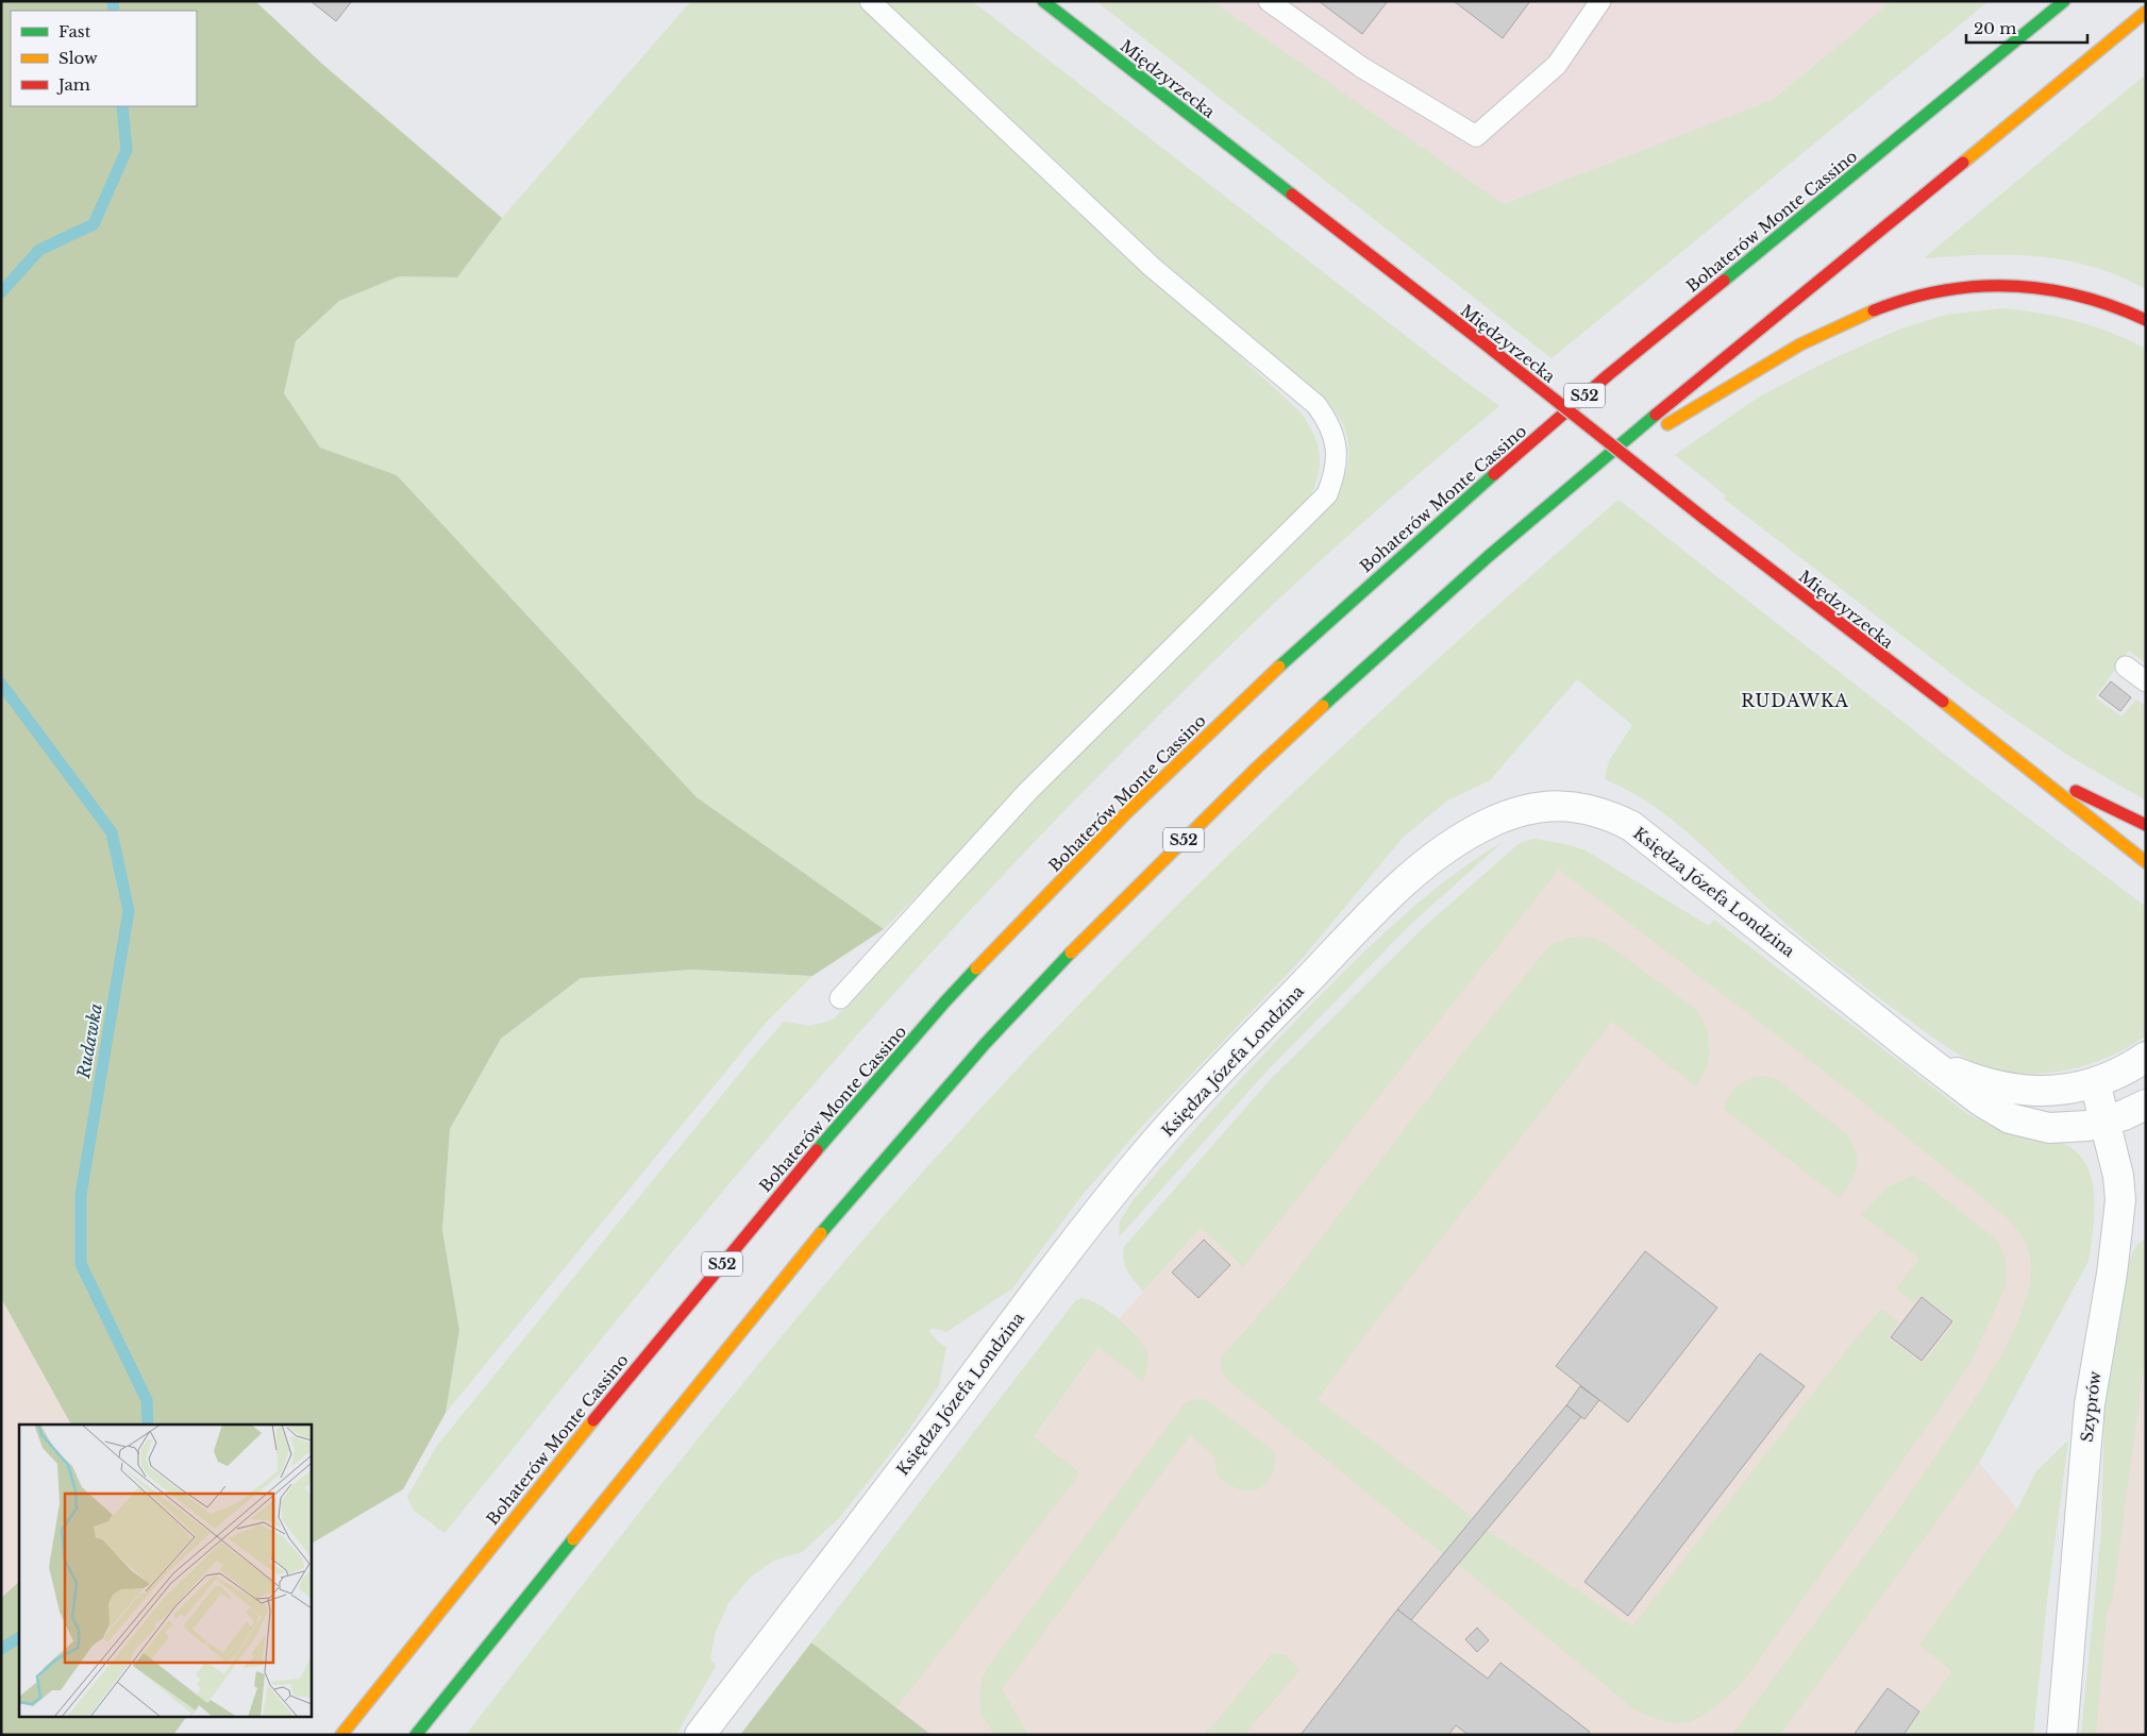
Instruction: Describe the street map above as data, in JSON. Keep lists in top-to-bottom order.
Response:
{
  "streets": {
    "main road": ["Międzyrzecka", "Bohaterów Monte Cassino", "S52"],
    "street": ["Księdza Józefa Londzina", "Szyprów"]
  },
  "crossings": [
    ["Księdza Józefa Londzina", "Szyprów"]
  ],
  "districts": ["RUDAWKA"],
  "water": ["Rudawka"],
  "legend": ["Fast", "Slow", "Jam"],
  "scale_bar": "20 m"
}
